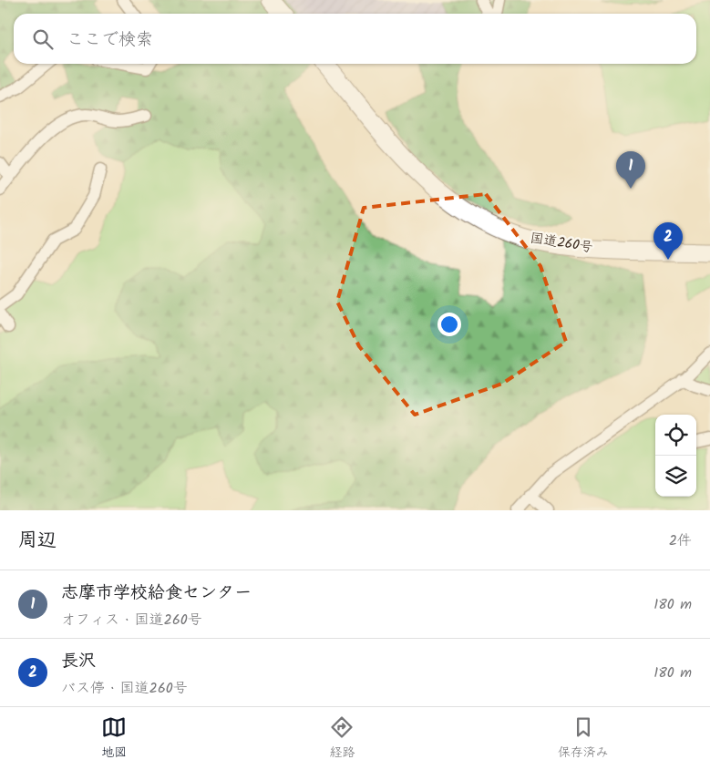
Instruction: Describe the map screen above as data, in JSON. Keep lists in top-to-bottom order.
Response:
{
  "streets": {
    "highway": ["国道260号"]
  },
  "page": {
    "search": "ここで検索",
    "pins": ["1", "2"],
    "heading": ["周辺", "2件"],
    "list": [
      {
        "mark": "1",
        "name": "志摩市学校給食センター",
        "note": "オフィス · 国道260号",
        "value": "180 m"
      },
      {
        "mark": "2",
        "name": "長沢",
        "note": "バス停 · 国道260号",
        "value": "180 m"
      }
    ],
    "nav": ["地図", "経路", "保存済み"]
  }
}
